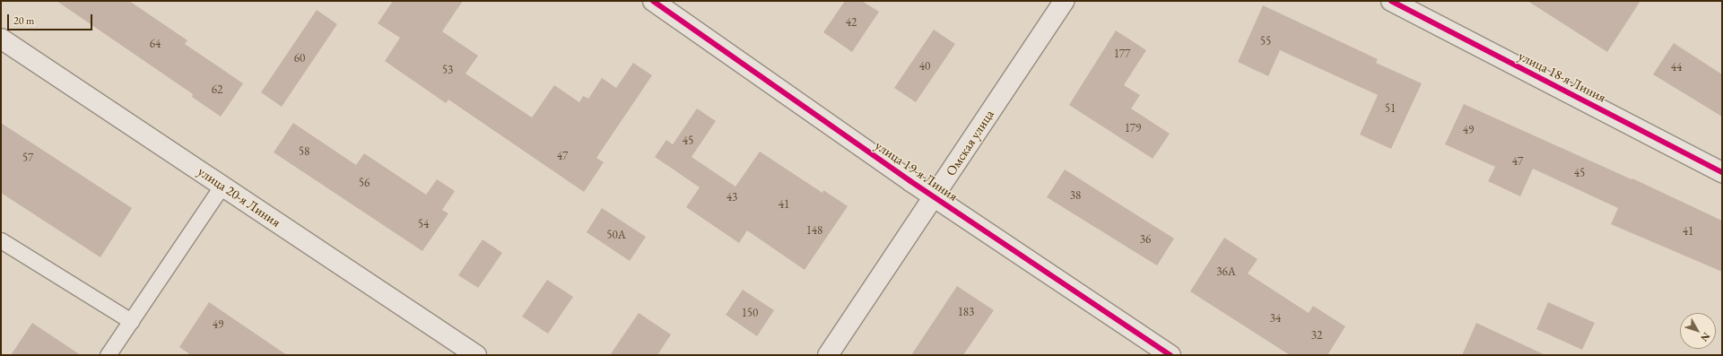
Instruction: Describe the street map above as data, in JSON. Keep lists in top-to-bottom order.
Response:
{
  "streets": {
    "street": [
      "улица 18-я Линия",
      "Омская улица",
      "улица 19-я Линия",
      "улица 20-я Линия"
    ]
  },
  "crossings": [
    ["Омская улица", "улица 19-я Линия"]
  ],
  "house_numbers": [
    "42",
    "55",
    "64",
    "177",
    "60",
    "40",
    "44",
    "53",
    "62",
    "51",
    "179",
    "49",
    "45",
    "58",
    "47",
    "57",
    "47",
    "45",
    "56",
    "38",
    "43",
    "41",
    "54",
    "148",
    "41",
    "50А",
    "36",
    "36А",
    "183",
    "150",
    "34",
    "49",
    "32"
  ],
  "scale_bar": "20 m",
  "north": "bottom right"
}
